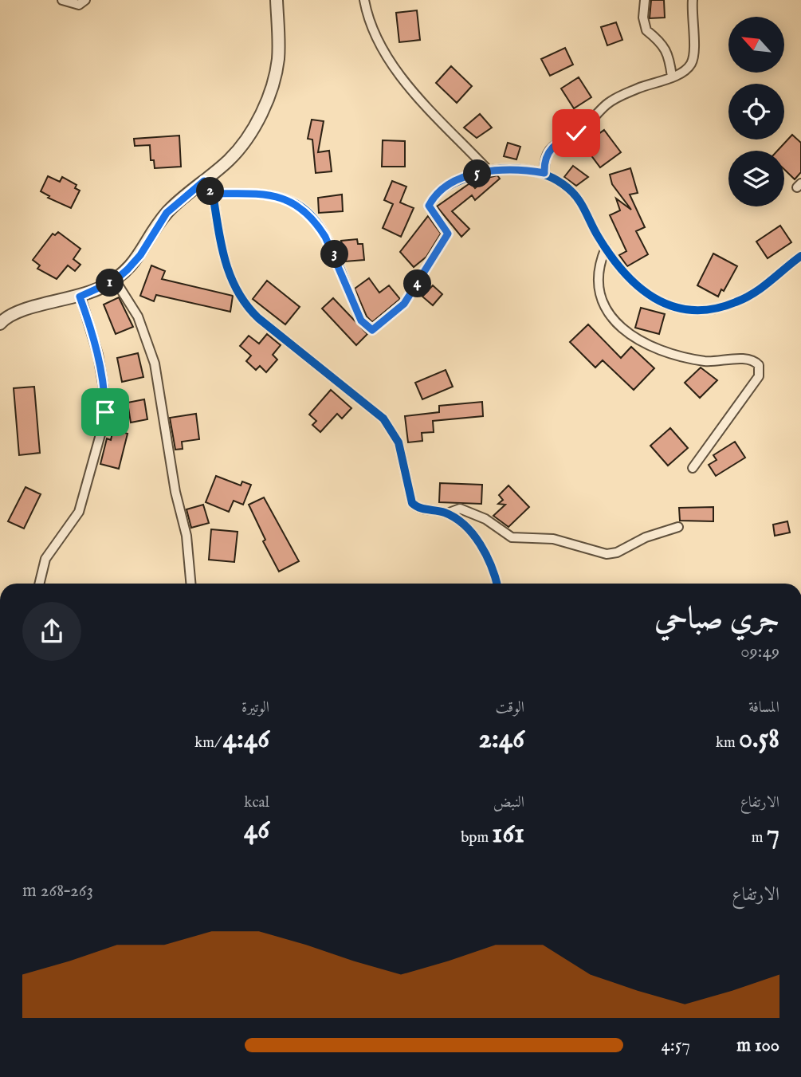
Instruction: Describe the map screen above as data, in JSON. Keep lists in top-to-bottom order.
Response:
{
  "north": "top left",
  "page": {
    "pins": [
      "5",
      "2",
      "3",
      "1",
      "4"
    ],
    "heading": ["جري صباحي", "09:49"],
    "stats": [
      ["المسافة", "0.58 km"],
      ["الوقت", "2:46"],
      ["الوتيرة", "4:46 /km"],
      ["الارتفاع", "7 m"],
      ["النبض", "161 bpm"],
      ["kcal", "46"]
    ],
    "chart": ["الارتفاع", "263–268 m"],
    "list": [
      {
        "name": "100 m",
        "note": "4:57"
      }
    ]
  }
}
